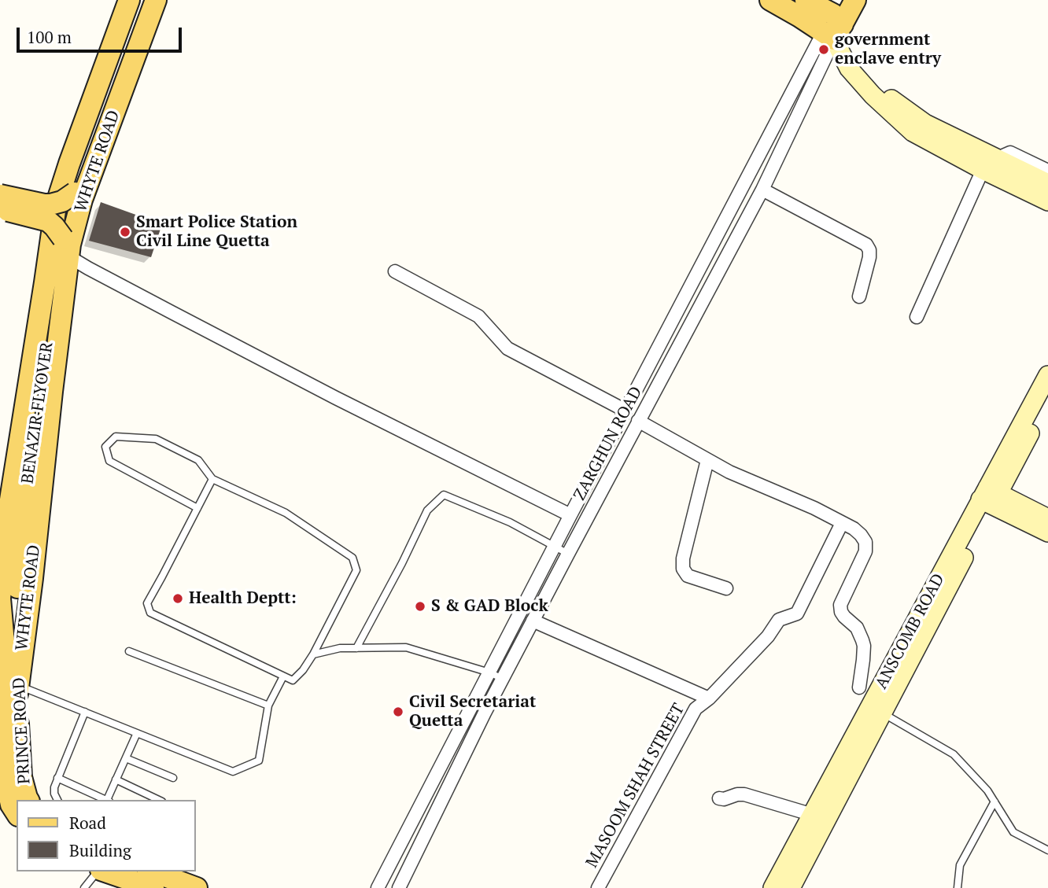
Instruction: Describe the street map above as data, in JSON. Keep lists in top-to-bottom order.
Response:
{
  "streets": {
    "main road": [
      "WHYTE ROAD",
      "BENAZIR FLYOVER",
      "ZARGHUN ROAD",
      "PRINCE ROAD"
    ],
    "street": ["ANSCOMB ROAD", "MASOOM SHAH STREET"]
  },
  "crossings": [
    ["WHYTE ROAD", "BENAZIR FLYOVER"],
    ["WHYTE ROAD", "PRINCE ROAD"]
  ],
  "places": [
    "government enclave entry",
    "Smart Police Station Civil Line Quetta",
    "Health Deptt:",
    "S & GAD Block",
    "Civil Secretariat Quetta"
  ],
  "legend": ["Road", "Building"],
  "scale_bar": "100 m"
}
